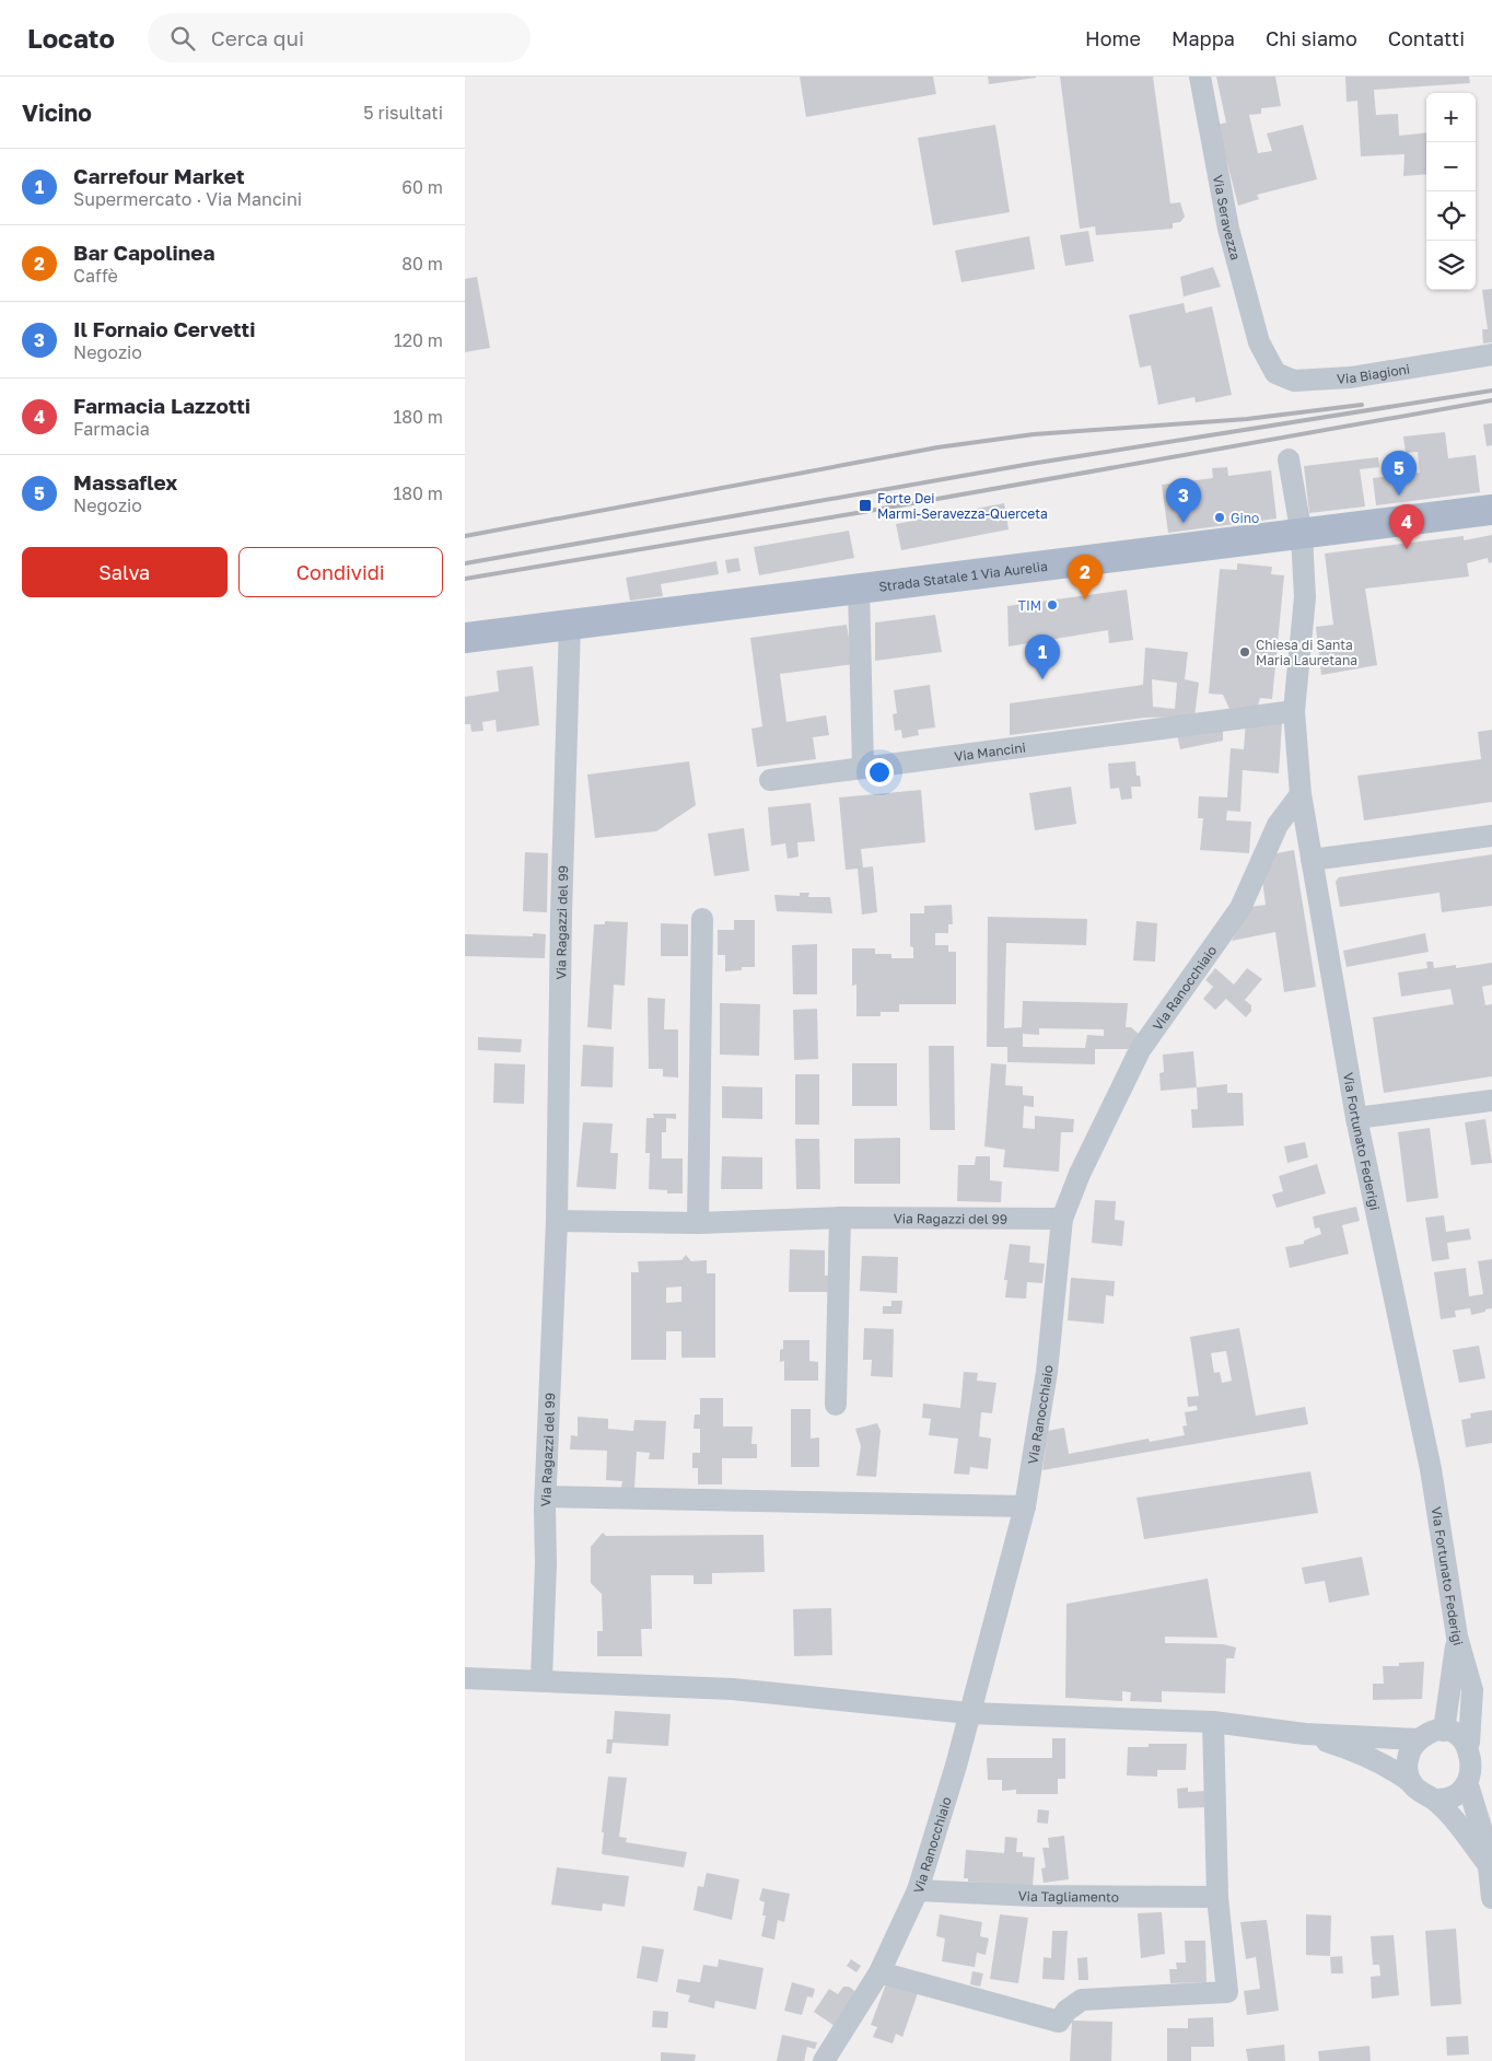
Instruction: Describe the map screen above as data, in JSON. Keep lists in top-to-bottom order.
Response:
{
  "streets": {
    "main road": ["Strada Statale 1 Via Aurelia"],
    "street": [
      "Via Seravezza",
      "Via Biagioni",
      "Via Mancini",
      "Via Ragazzi del 99",
      "Via Ranocchiaio",
      "Via Fortunato Federigi",
      "Via Tagliamento"
    ]
  },
  "crossings": [
    ["Via Seravezza", "Via Biagioni"],
    ["Strada Statale 1 Via Aurelia", "Via Ragazzi del 99"],
    ["Strada Statale 1 Via Aurelia", "Via Fortunato Federigi"],
    ["Via Mancini", "Via Fortunato Federigi"],
    ["Via Ragazzi del 99", "Via Ranocchiaio"],
    ["Via Ranocchiaio", "Via Fortunato Federigi"],
    ["Via Ranocchiaio", "Via Tagliamento"]
  ],
  "places": {
    "transit": ["Forte Dei Marmi-Seravezza-Querceta"],
    "other": ["Gino", "TIM", "Chiesa di Santa Maria Lauretana"]
  },
  "page": {
    "header": "Locato",
    "search": "Cerca qui",
    "nav": [
      "Home",
      "Mappa",
      "Chi siamo",
      "Contatti"
    ],
    "heading": ["Vicino", "5 risultati"],
    "map_buttons": ["+", "−"],
    "list": [
      {
        "mark": "1",
        "name": "Carrefour Market",
        "note": "Supermercato · Via Mancini",
        "value": "60 m"
      },
      {
        "mark": "2",
        "name": "Bar Capolinea",
        "note": "Caffè",
        "value": "80 m"
      },
      {
        "mark": "3",
        "name": "Il Fornaio Cervetti",
        "note": "Negozio",
        "value": "120 m"
      },
      {
        "mark": "4",
        "name": "Farmacia Lazzotti",
        "note": "Farmacia",
        "value": "180 m"
      },
      {
        "mark": "5",
        "name": "Massaflex",
        "note": "Negozio",
        "value": "180 m"
      }
    ],
    "pins": [
      "5",
      "3",
      "4",
      "2",
      "1"
    ],
    "buttons": ["Salva", "Condividi"]
  }
}
